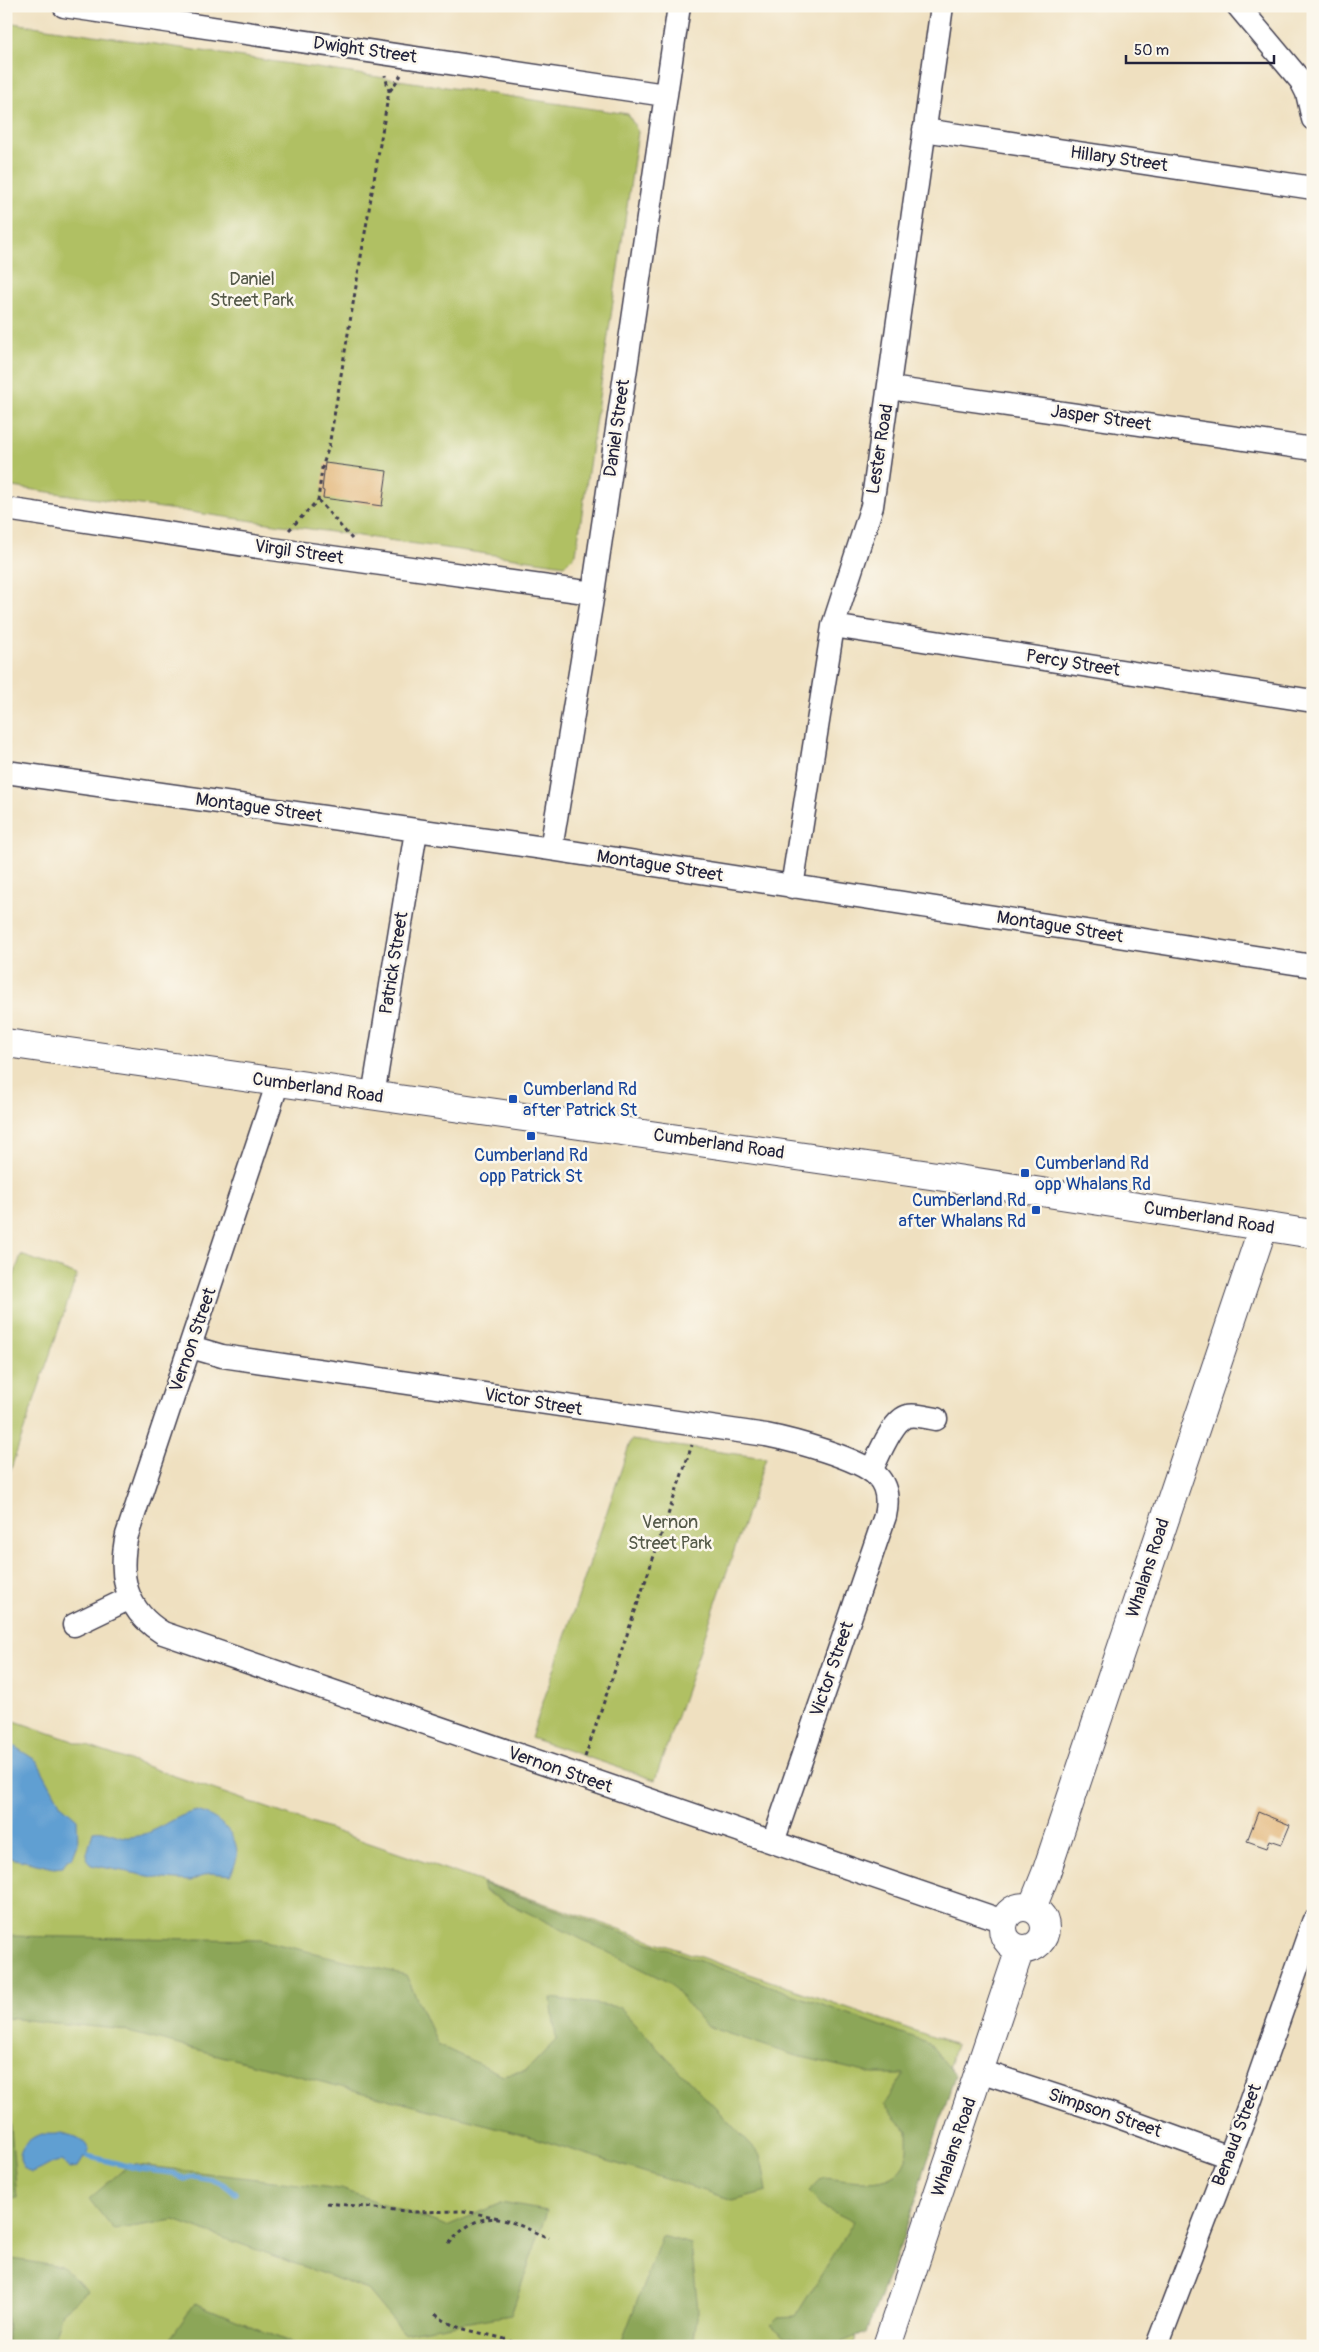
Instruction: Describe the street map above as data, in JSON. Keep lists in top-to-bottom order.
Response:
{
  "streets": {
    "street": [
      "Dwight Street",
      "Hillary Street",
      "Jasper Street",
      "Daniel Street",
      "Lester Road",
      "Virgil Street",
      "Percy Street",
      "Montague Street",
      "Patrick Street",
      "Cumberland Road",
      "Vernon Street",
      "Victor Street",
      "Whalans Road",
      "Simpson Street",
      "Benaud Street"
    ]
  },
  "crossings": [
    ["Dwight Street", "Daniel Street"],
    ["Hillary Street", "Lester Road"],
    ["Jasper Street", "Lester Road"],
    ["Daniel Street", "Virgil Street"],
    ["Daniel Street", "Montague Street"],
    ["Lester Road", "Percy Street"],
    ["Lester Road", "Montague Street"],
    ["Montague Street", "Patrick Street"],
    ["Patrick Street", "Cumberland Road"],
    ["Cumberland Road", "Vernon Street"],
    ["Cumberland Road", "Whalans Road"],
    ["Vernon Street", "Victor Street"],
    ["Vernon Street", "Whalans Road"],
    ["Whalans Road", "Simpson Street"],
    ["Simpson Street", "Benaud Street"]
  ],
  "parks": ["Daniel Street Park", "Vernon Street Park"],
  "places": {
    "transit": [
      "Cumberland Rd after Patrick St",
      "Cumberland Rd opp Patrick St",
      "Cumberland Rd opp Whalans Rd",
      "Cumberland Rd after Whalans Rd"
    ]
  },
  "scale_bar": "50 m"
}
